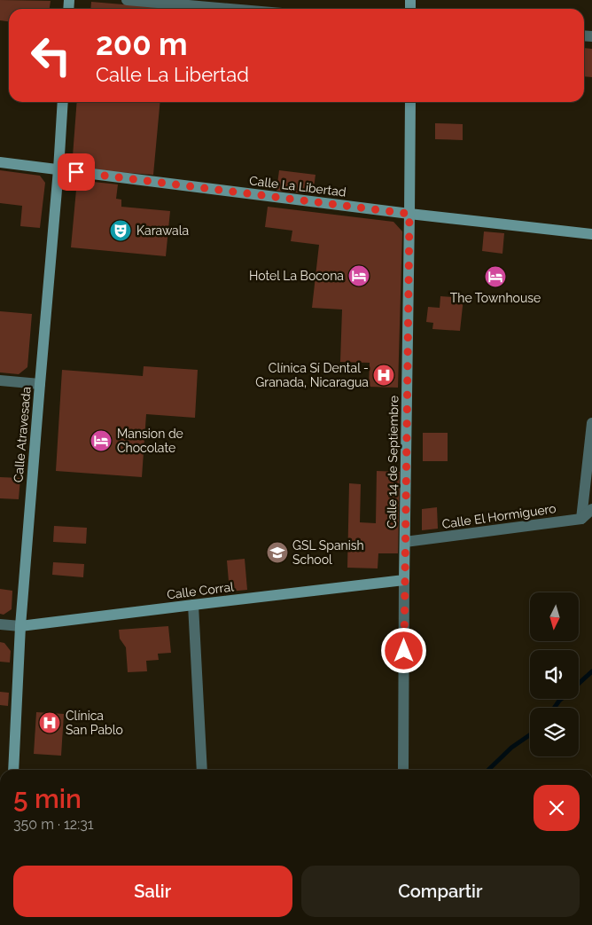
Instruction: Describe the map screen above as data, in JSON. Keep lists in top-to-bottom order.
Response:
{
  "streets": {
    "street": [
      "Calle La Libertad",
      "Calle Atravesada",
      "Calle 14 de Septiembre",
      "Calle El Hormiguero",
      "Calle Corral"
    ]
  },
  "crossings": [
    ["Calle La Libertad", "Calle Atravesada"],
    ["Calle La Libertad", "Calle 14 de Septiembre"],
    ["Calle Atravesada", "Calle Corral"],
    ["Calle 14 de Septiembre", "Calle El Hormiguero"],
    ["Calle 14 de Septiembre", "Calle Corral"]
  ],
  "places": {
    "theatre": ["Karawala"],
    "hotel": ["Hotel La Bocona", "The Townhouse", "Mansion de Chocolate"],
    "hospital": ["Clínica Sí Dental - Granada, Nicaragua", "Clínica San Pablo"],
    "school or university": ["GSL Spanish School"]
  },
  "north": "bottom",
  "page": {
    "turn": ["200 m", "Calle La Libertad"],
    "heading": ["5 min", "350 m · 12:31"],
    "buttons": ["Salir", "Compartir"]
  }
}
